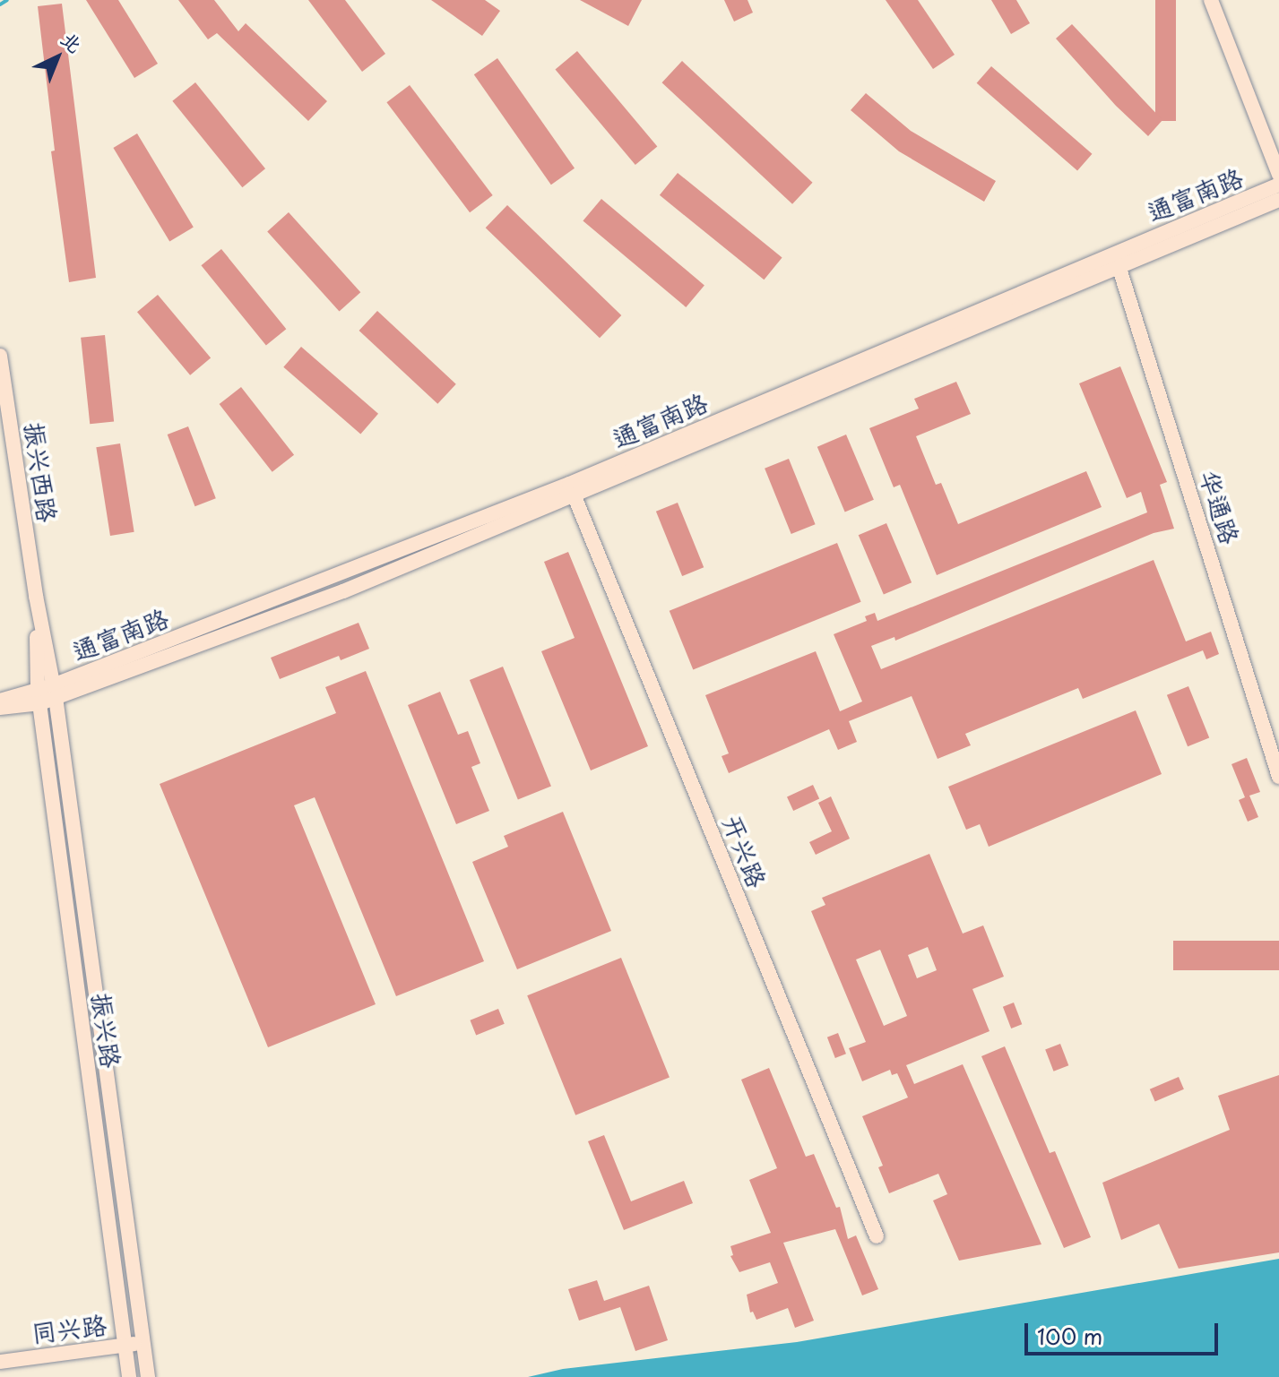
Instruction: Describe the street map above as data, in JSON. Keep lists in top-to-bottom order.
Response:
{
  "streets": {
    "main road": [
      "通富南路",
      "振兴西路",
      "华通路",
      "开兴路",
      "振兴路",
      "同兴路"
    ]
  },
  "crossings": [
    ["通富南路", "振兴西路"],
    ["通富南路", "华通路"],
    ["通富南路", "开兴路"],
    ["通富南路", "振兴路"],
    ["振兴西路", "振兴路"],
    ["振兴路", "同兴路"]
  ],
  "scale_bar": "100 m",
  "north": "top right"
}
